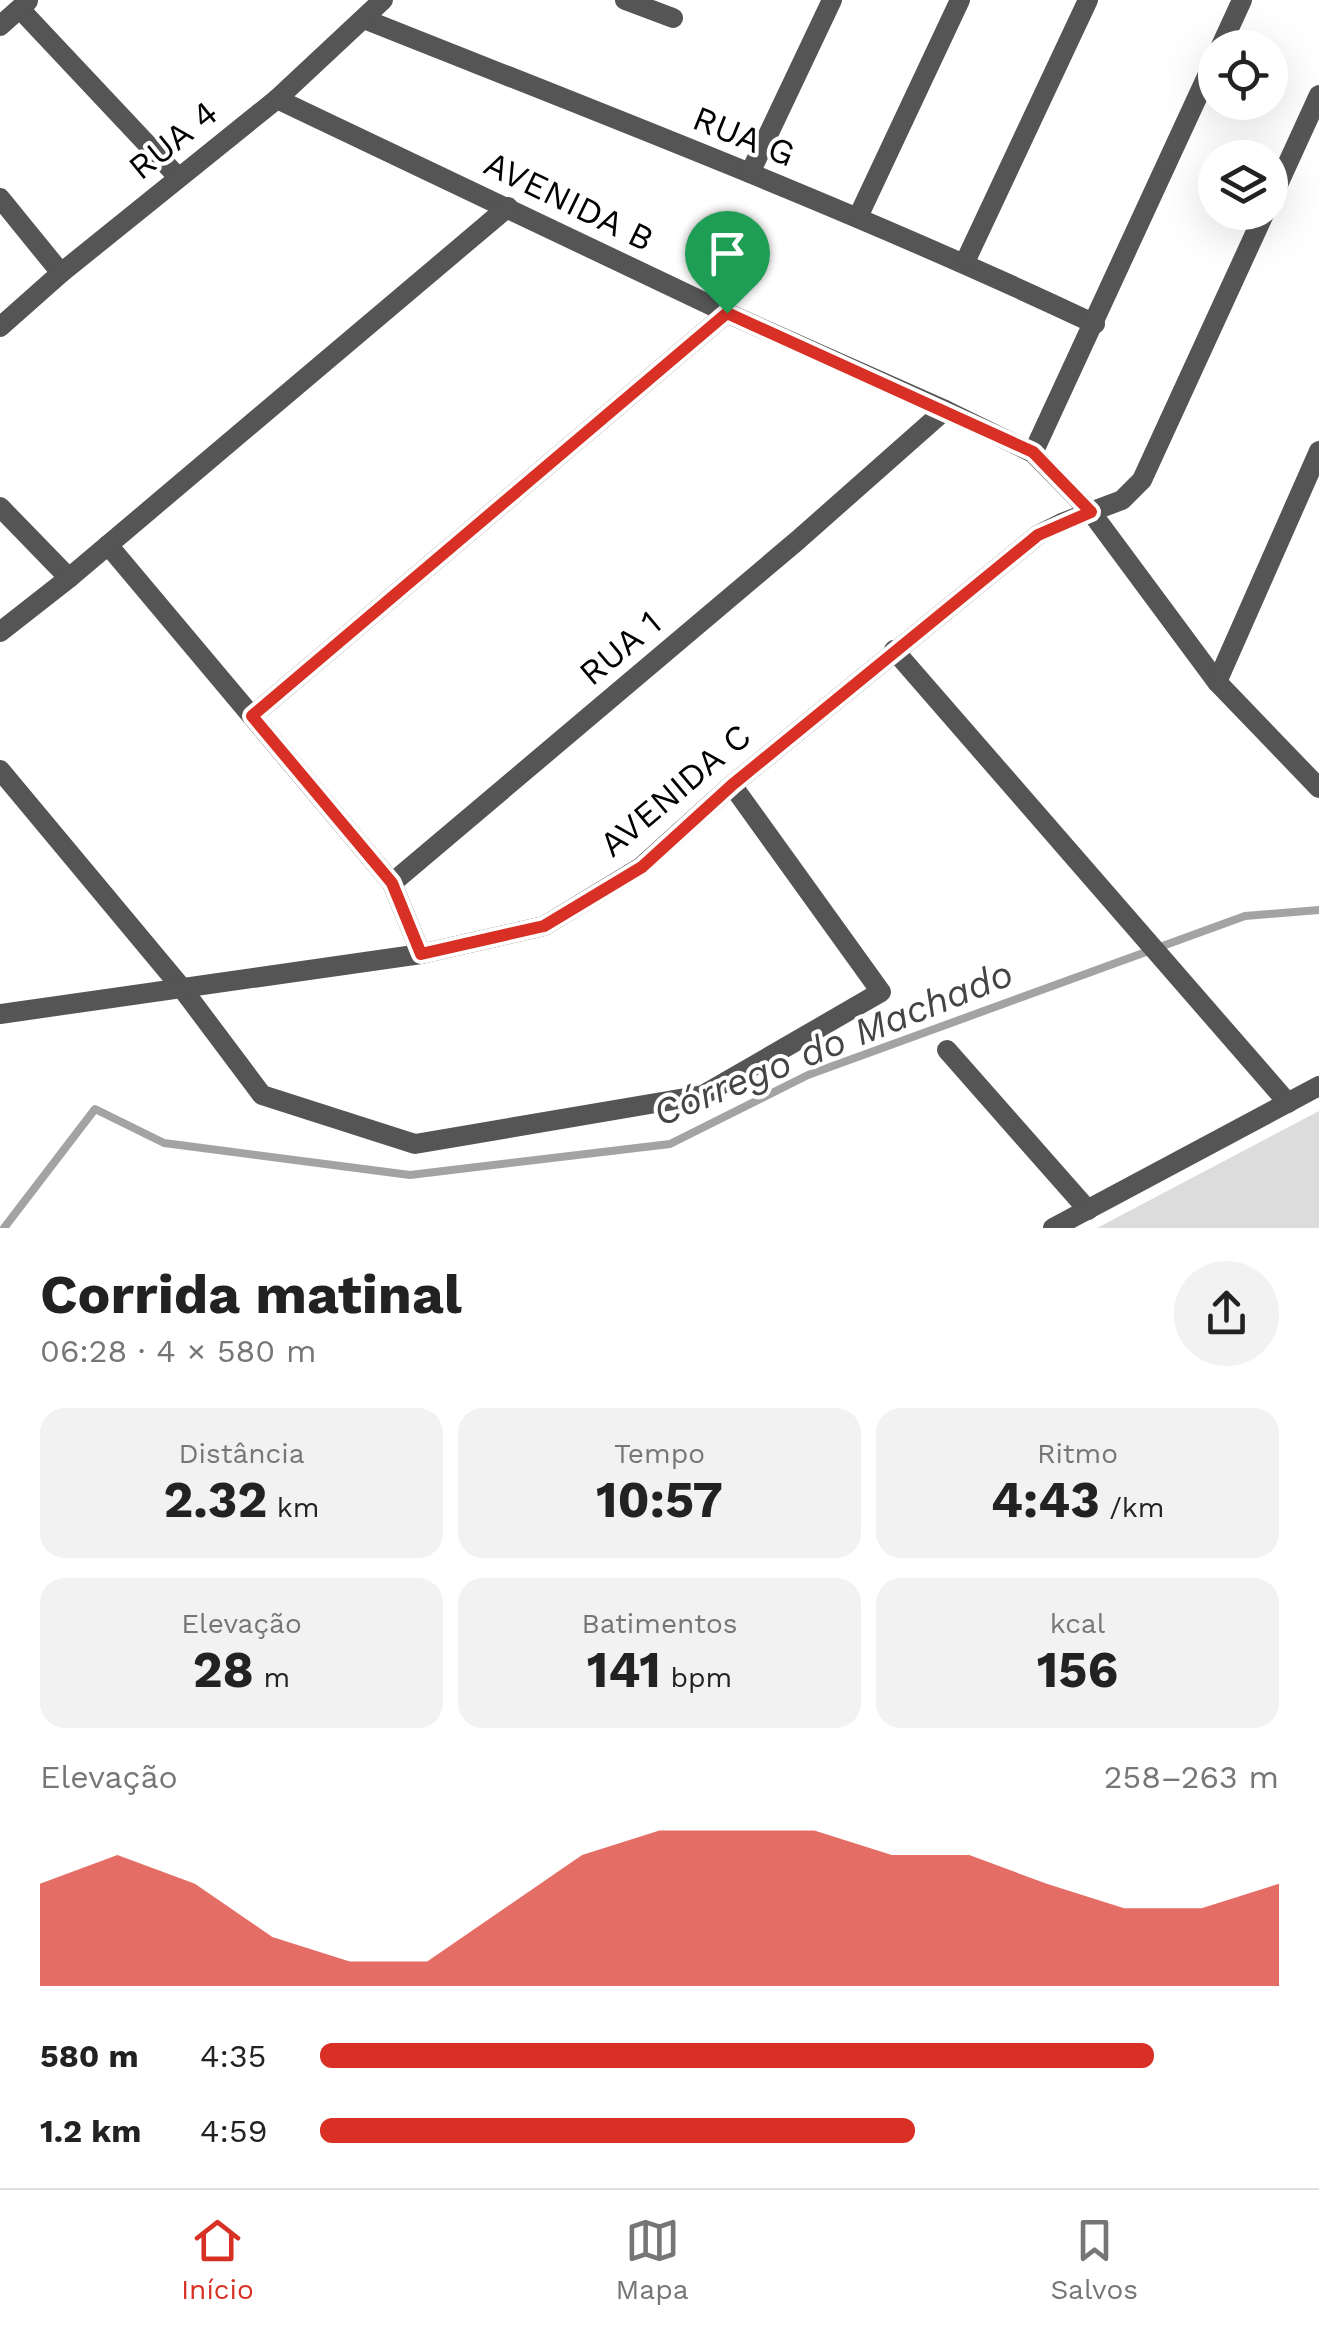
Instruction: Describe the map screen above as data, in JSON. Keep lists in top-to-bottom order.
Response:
{
  "streets": {
    "street": [
      "RUA G",
      "RUA 4",
      "AVENIDA B",
      "RUA 1",
      "AVENIDA C"
    ]
  },
  "crossings": [
    ["RUA G", "RUA 4"],
    ["RUA 4", "AVENIDA B"],
    ["AVENIDA B", "RUA 1"],
    ["AVENIDA B", "AVENIDA C"]
  ],
  "water": ["Córrego do Machado"],
  "page": {
    "heading": ["Corrida matinal", "06:28 · 4 × 580 m"],
    "stats": [
      ["Distância", "2.32 km"],
      ["Tempo", "10:57"],
      ["Ritmo", "4:43 /km"],
      ["Elevação", "28 m"],
      ["Batimentos", "141 bpm"],
      ["kcal", "156"]
    ],
    "chart": ["Elevação", "258–263 m"],
    "list": [
      {
        "name": "580 m",
        "note": "4:35"
      },
      {
        "name": "1.2 km",
        "note": "4:59"
      }
    ],
    "tabs": ["Início", "Mapa", "Salvos"]
  }
}
